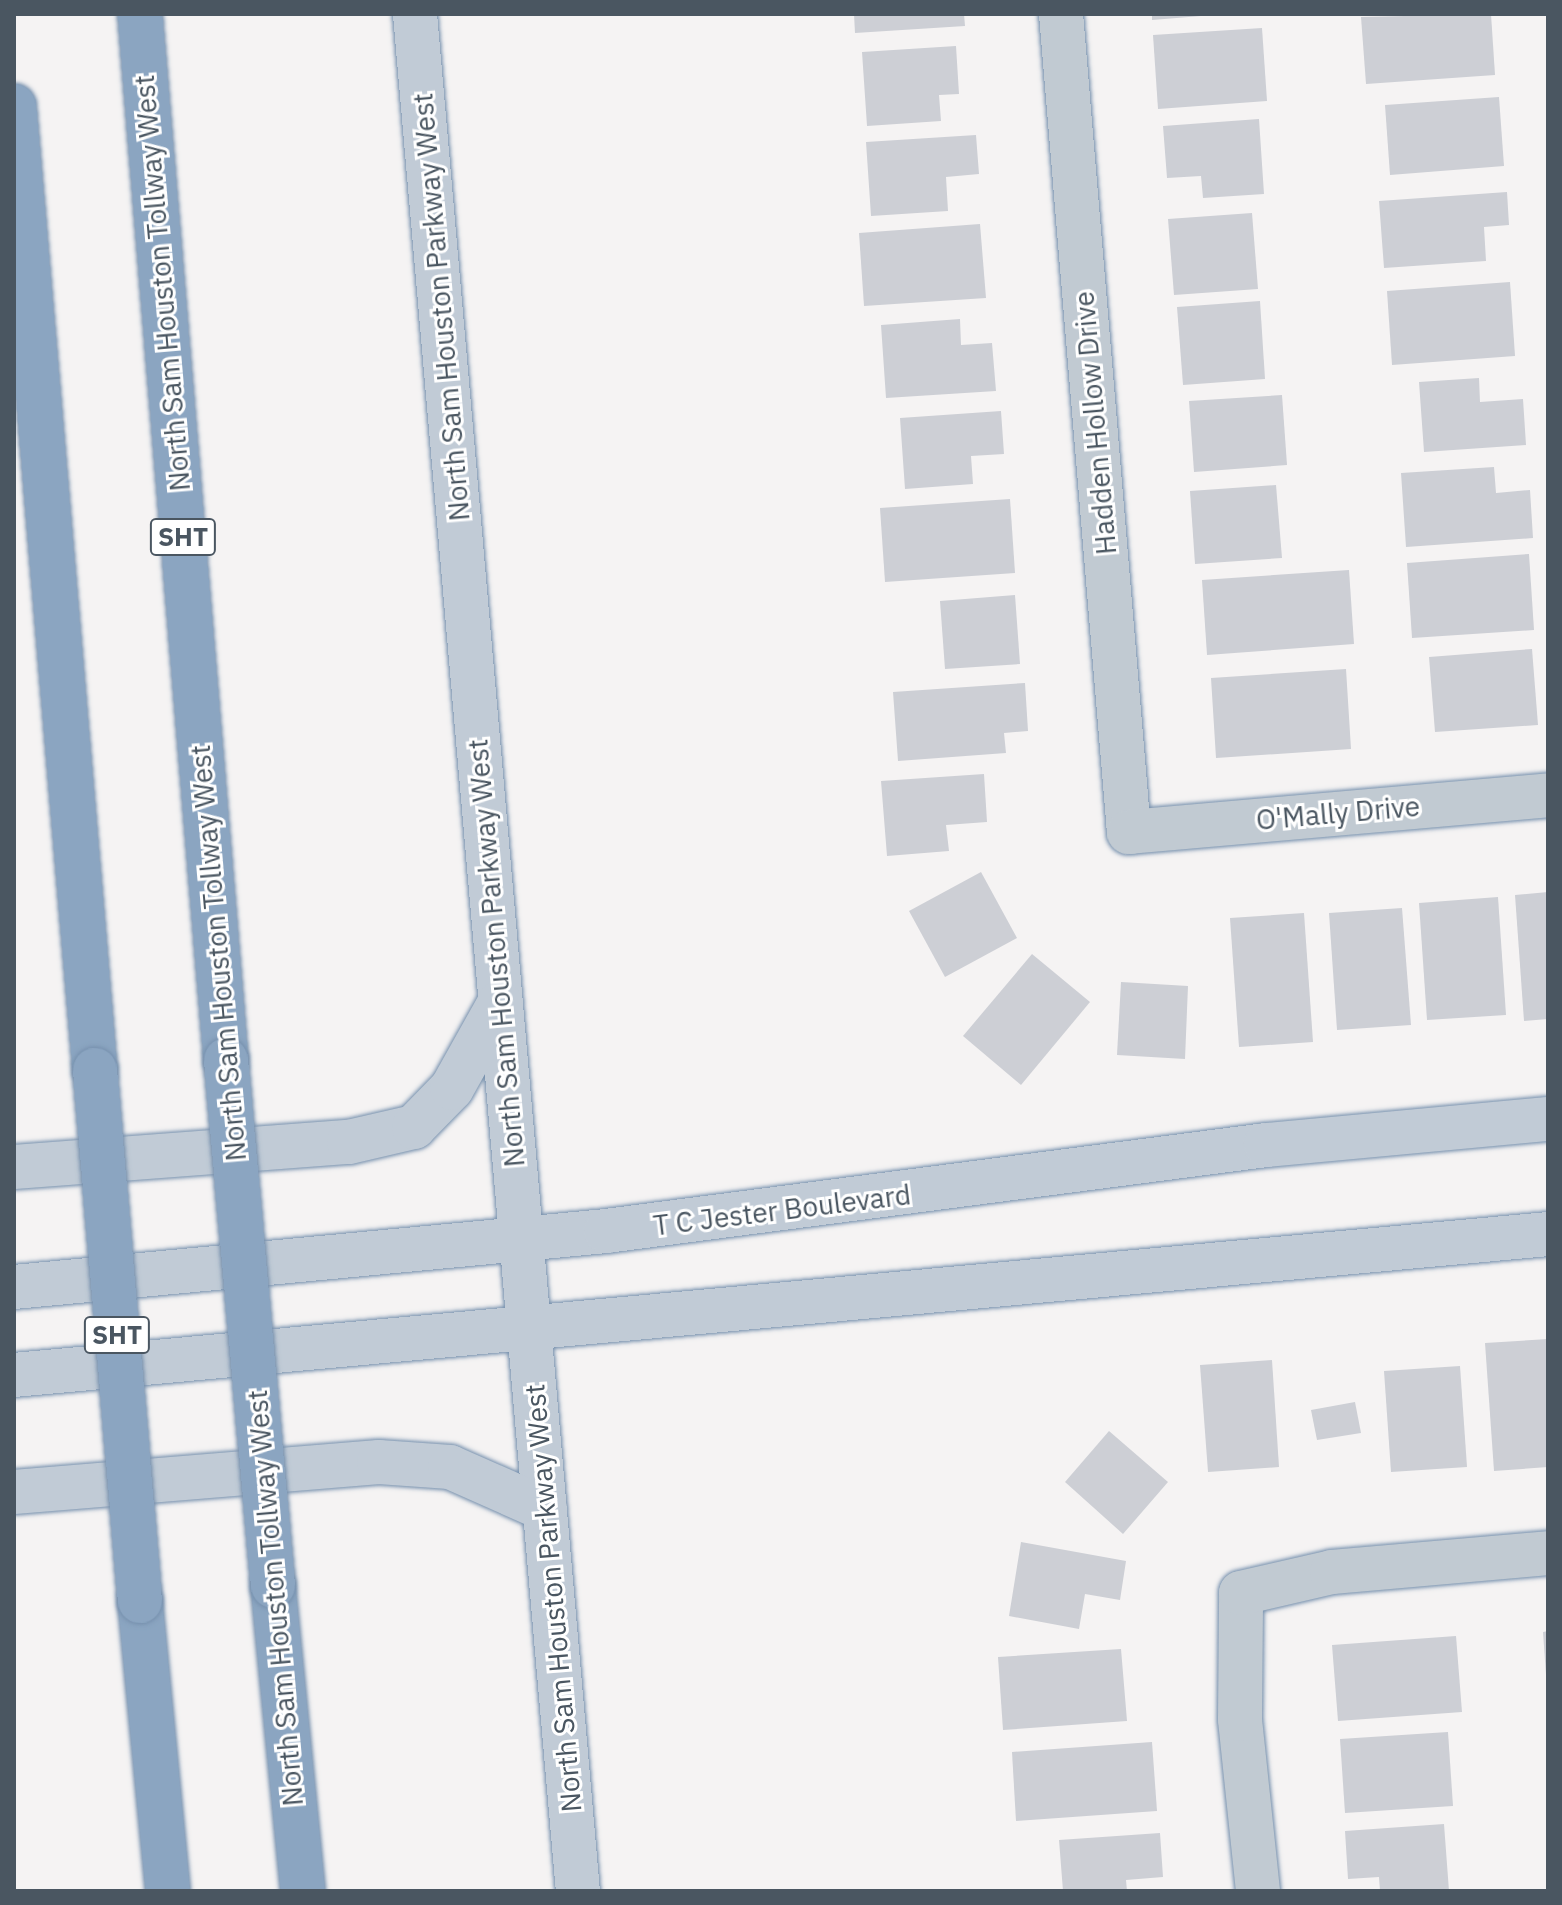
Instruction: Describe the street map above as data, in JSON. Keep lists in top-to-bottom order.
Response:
{
  "streets": {
    "highway": ["North Sam Houston Tollway West", "SHT"],
    "main road": ["North Sam Houston Parkway West", "T C Jester Boulevard"],
    "street": ["Hadden Hollow Drive", "O'Mally Drive"]
  },
  "crossings": [
    ["North Sam Houston Parkway West", "T C Jester Boulevard"],
    ["Hadden Hollow Drive", "O'Mally Drive"]
  ]
}
